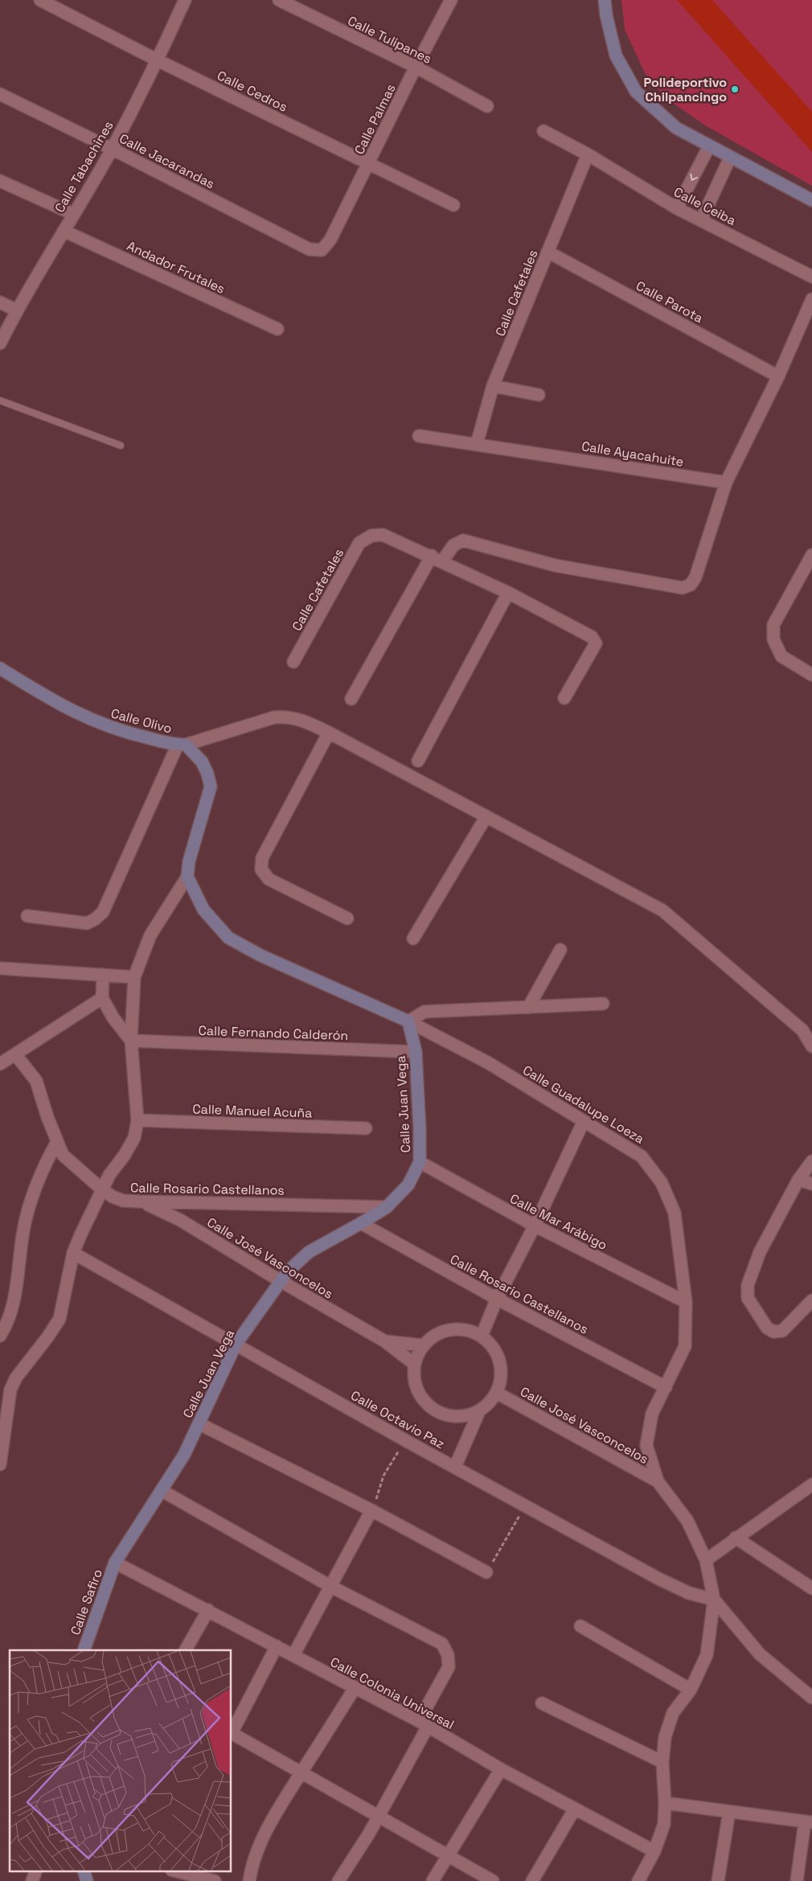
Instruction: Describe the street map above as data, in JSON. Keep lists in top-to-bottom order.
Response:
{
  "streets": {
    "street": [
      "Calle Tulipanes",
      "Calle Cedros",
      "Calle Palmas",
      "Calle Jacarandas",
      "Calle Tabachines",
      "Calle Ceiba",
      "Andador Frutales",
      "Calle Cafetales",
      "Calle Parota",
      "Calle Ayacahuite",
      "Calle Olivo",
      "Calle Fernando Calderón",
      "Calle Juan Vega",
      "Calle Guadalupe Loeza",
      "Calle Manuel Acuña",
      "Calle Rosario Castellanos",
      "Calle Mar Arábigo",
      "Calle José Vasconcelos",
      "Calle Octavio Paz",
      "Calle Safiro",
      "Calle Colonia Universal"
    ]
  },
  "crossings": [
    ["Calle Tulipanes", "Calle Palmas"],
    ["Calle Cedros", "Calle Palmas"],
    ["Calle Cedros", "Calle Tabachines"],
    ["Calle Palmas", "Calle Jacarandas"],
    ["Calle Jacarandas", "Calle Tabachines"],
    ["Calle Tabachines", "Andador Frutales"],
    ["Calle Ceiba", "Calle Cafetales"],
    ["Calle Cafetales", "Calle Parota"],
    ["Calle Cafetales", "Calle Ayacahuite"],
    ["Calle Fernando Calderón", "Calle Juan Vega"],
    ["Calle Juan Vega", "Calle Guadalupe Loeza"],
    ["Calle Juan Vega", "Calle Rosario Castellanos"],
    ["Calle Juan Vega", "Calle Mar Arábigo"],
    ["Calle Juan Vega", "Calle José Vasconcelos"],
    ["Calle Juan Vega", "Calle Octavio Paz"],
    ["Calle Juan Vega", "Calle Safiro"],
    ["Calle Juan Vega", "Calle Colonia Universal"],
    ["Calle Guadalupe Loeza", "Calle Rosario Castellanos"],
    ["Calle Guadalupe Loeza", "Calle Mar Arábigo"],
    ["Calle Guadalupe Loeza", "Calle José Vasconcelos"],
    ["Calle Guadalupe Loeza", "Calle Octavio Paz"],
    ["Calle Rosario Castellanos", "Calle José Vasconcelos"],
    ["Calle Safiro", "Calle Colonia Universal"]
  ],
  "places": ["Polideportivo Chilpancingo"]
}
